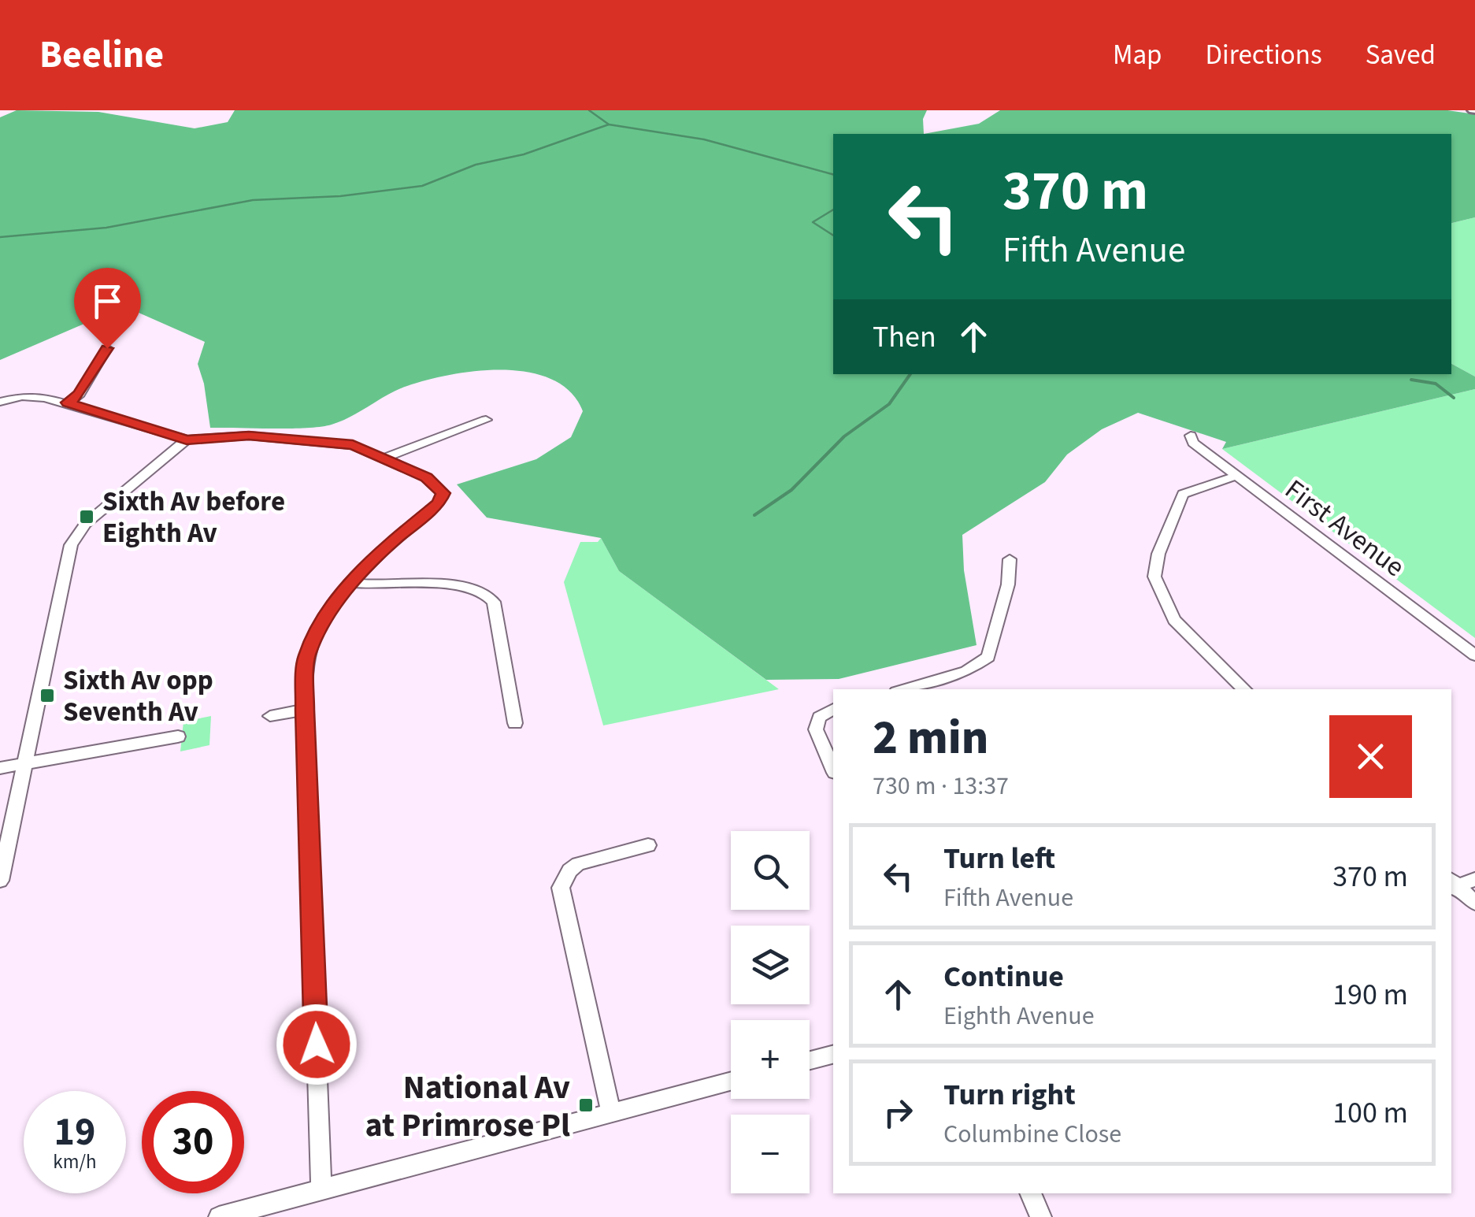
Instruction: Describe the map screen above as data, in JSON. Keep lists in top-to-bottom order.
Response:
{
  "streets": {
    "street": ["First Avenue"]
  },
  "places": {
    "transit": ["Sixth Av before Eighth Av", "Sixth Av opp Seventh Av", "National Av at Primrose Pl"]
  },
  "page": {
    "header": "Beeline",
    "nav": ["Map", "Directions", "Saved"],
    "turn": ["370 m", "Fifth Avenue"],
    "then": "Then",
    "heading": ["2 min", "730 m · 13:37"],
    "list": [
      {
        "name": "Turn left",
        "note": "Fifth Avenue",
        "value": "370 m"
      },
      {
        "name": "Continue",
        "note": "Eighth Avenue",
        "value": "190 m"
      },
      {
        "name": "Turn right",
        "note": "Columbine Close",
        "value": "100 m"
      }
    ],
    "map_buttons": ["+", "−"],
    "speed": "19 km/h",
    "limit": "30"
  }
}
